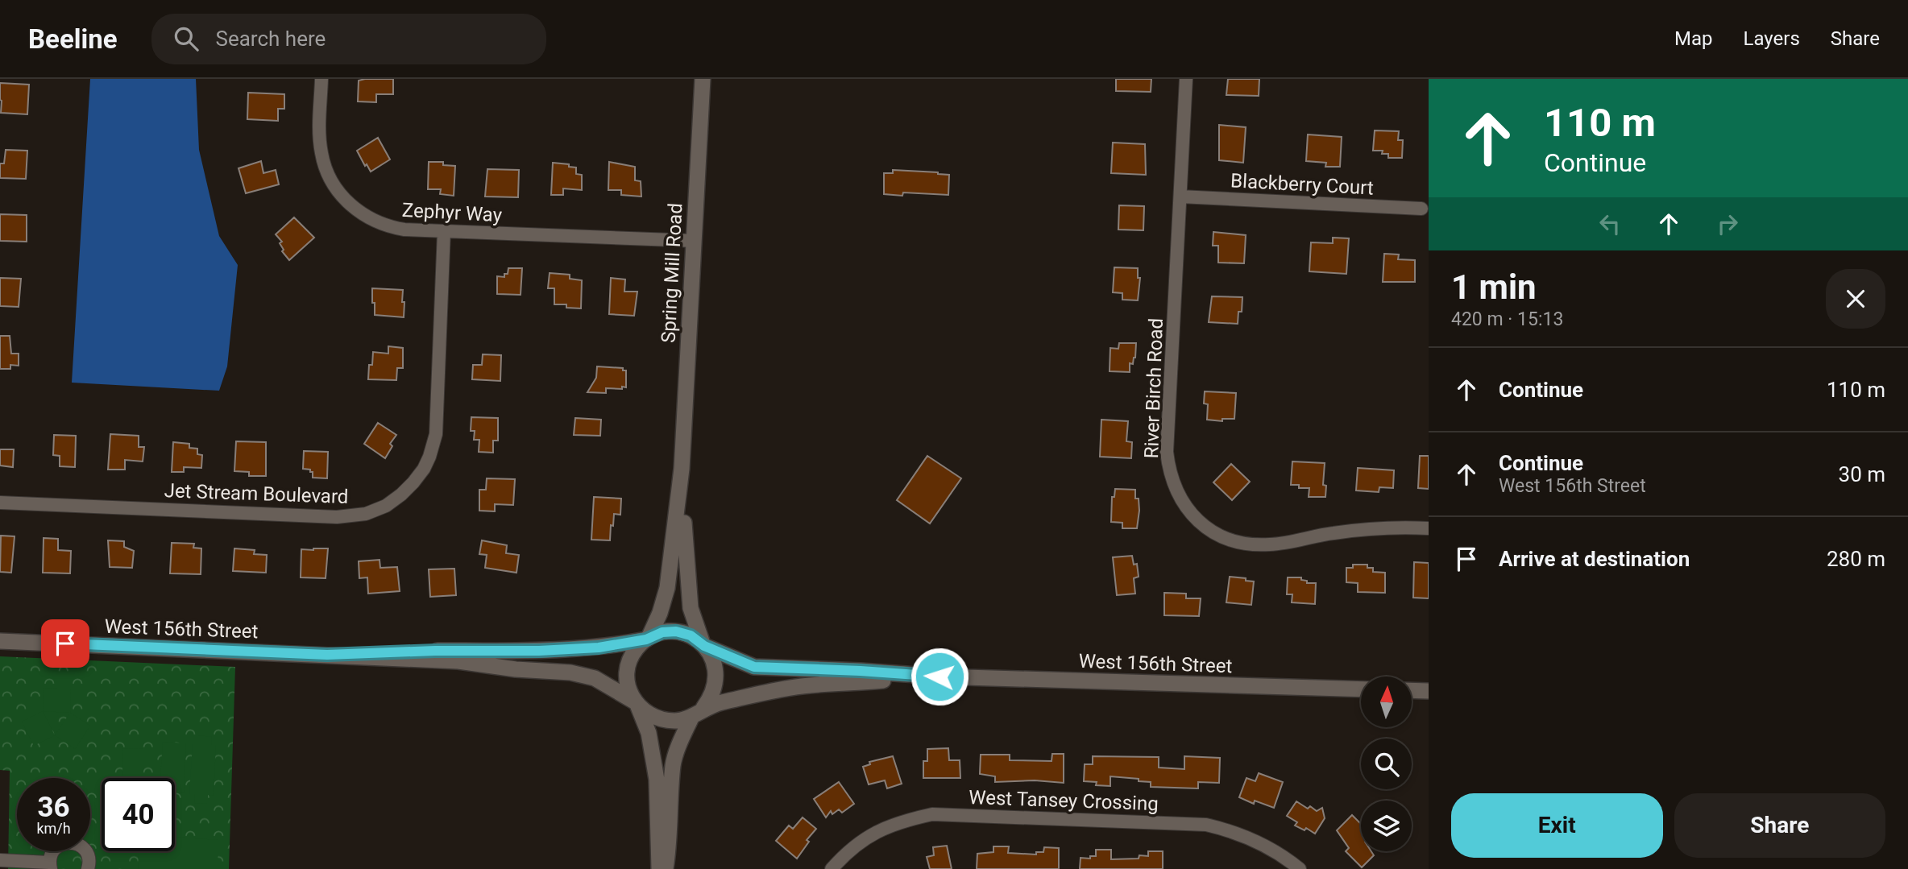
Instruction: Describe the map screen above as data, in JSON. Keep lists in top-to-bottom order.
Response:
{
  "streets": {
    "street": [
      "Blackberry Court",
      "Zephyr Way",
      "Spring Mill Road",
      "River Birch Road",
      "Jet Stream Boulevard",
      "West 156th Street",
      "West Tansey Crossing"
    ]
  },
  "crossings": [
    ["Blackberry Court", "River Birch Road"],
    ["Zephyr Way", "Spring Mill Road"],
    ["Zephyr Way", "Jet Stream Boulevard"],
    ["Spring Mill Road", "West 156th Street"]
  ],
  "north": "top",
  "page": {
    "header": "Beeline",
    "search": "Search here",
    "nav": ["Map", "Layers", "Share"],
    "turn": ["110 m", "Continue"],
    "heading": ["1 min", "420 m · 15:13"],
    "list": [
      {
        "name": "Continue",
        "value": "110 m"
      },
      {
        "name": "Continue",
        "note": "West 156th Street",
        "value": "30 m"
      },
      {
        "name": "Arrive at destination",
        "value": "280 m"
      }
    ],
    "speed": "36 km/h",
    "limit": "40",
    "buttons": ["Exit", "Share"]
  }
}
